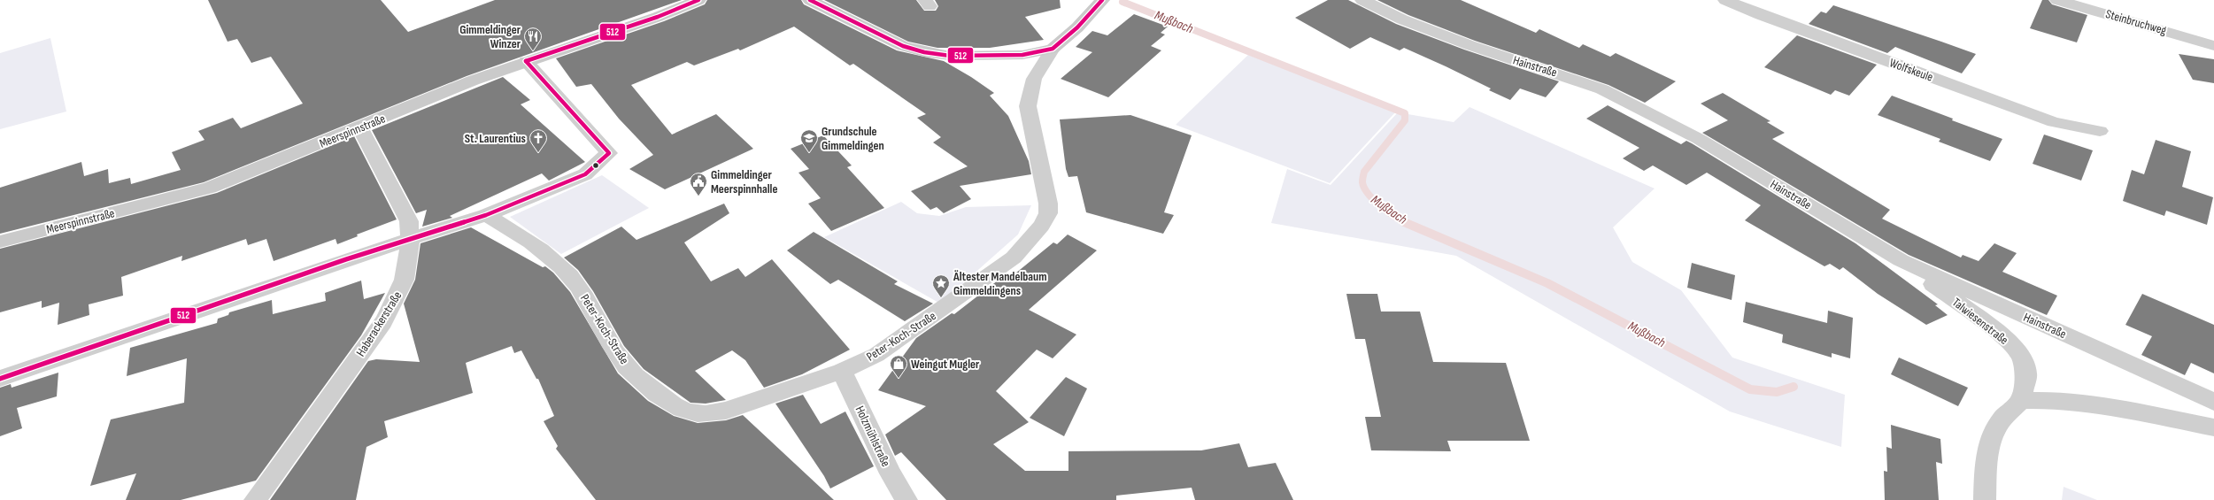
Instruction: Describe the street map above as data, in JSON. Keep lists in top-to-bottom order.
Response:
{
  "streets": {
    "street": [
      "Steinbruchweg",
      "Hainstraße",
      "Wolfskeule",
      "Meerspinnstraße",
      "Talwiesenstraße",
      "Haberackerstraße",
      "Peter-Koch-Straße",
      "Holzmühlstraße"
    ]
  },
  "crossings": [
    ["Hainstraße", "Talwiesenstraße"],
    ["Meerspinnstraße", "Haberackerstraße"],
    ["Peter-Koch-Straße", "Holzmühlstraße"]
  ],
  "water": ["Mußbach"],
  "places": {
    "restaurant": ["Gimmeldinger Winzer"],
    "church": ["St. Laurentius"],
    "school or university": ["Grundschule Gimmeldingen"],
    "public building": ["Gimmeldinger Meerspinnhalle"],
    "place": ["Ältester Mandelbaum Gimmeldingens"],
    "shop": ["Weingut Mugler"]
  },
  "lines": ["transit line 512"]
}
